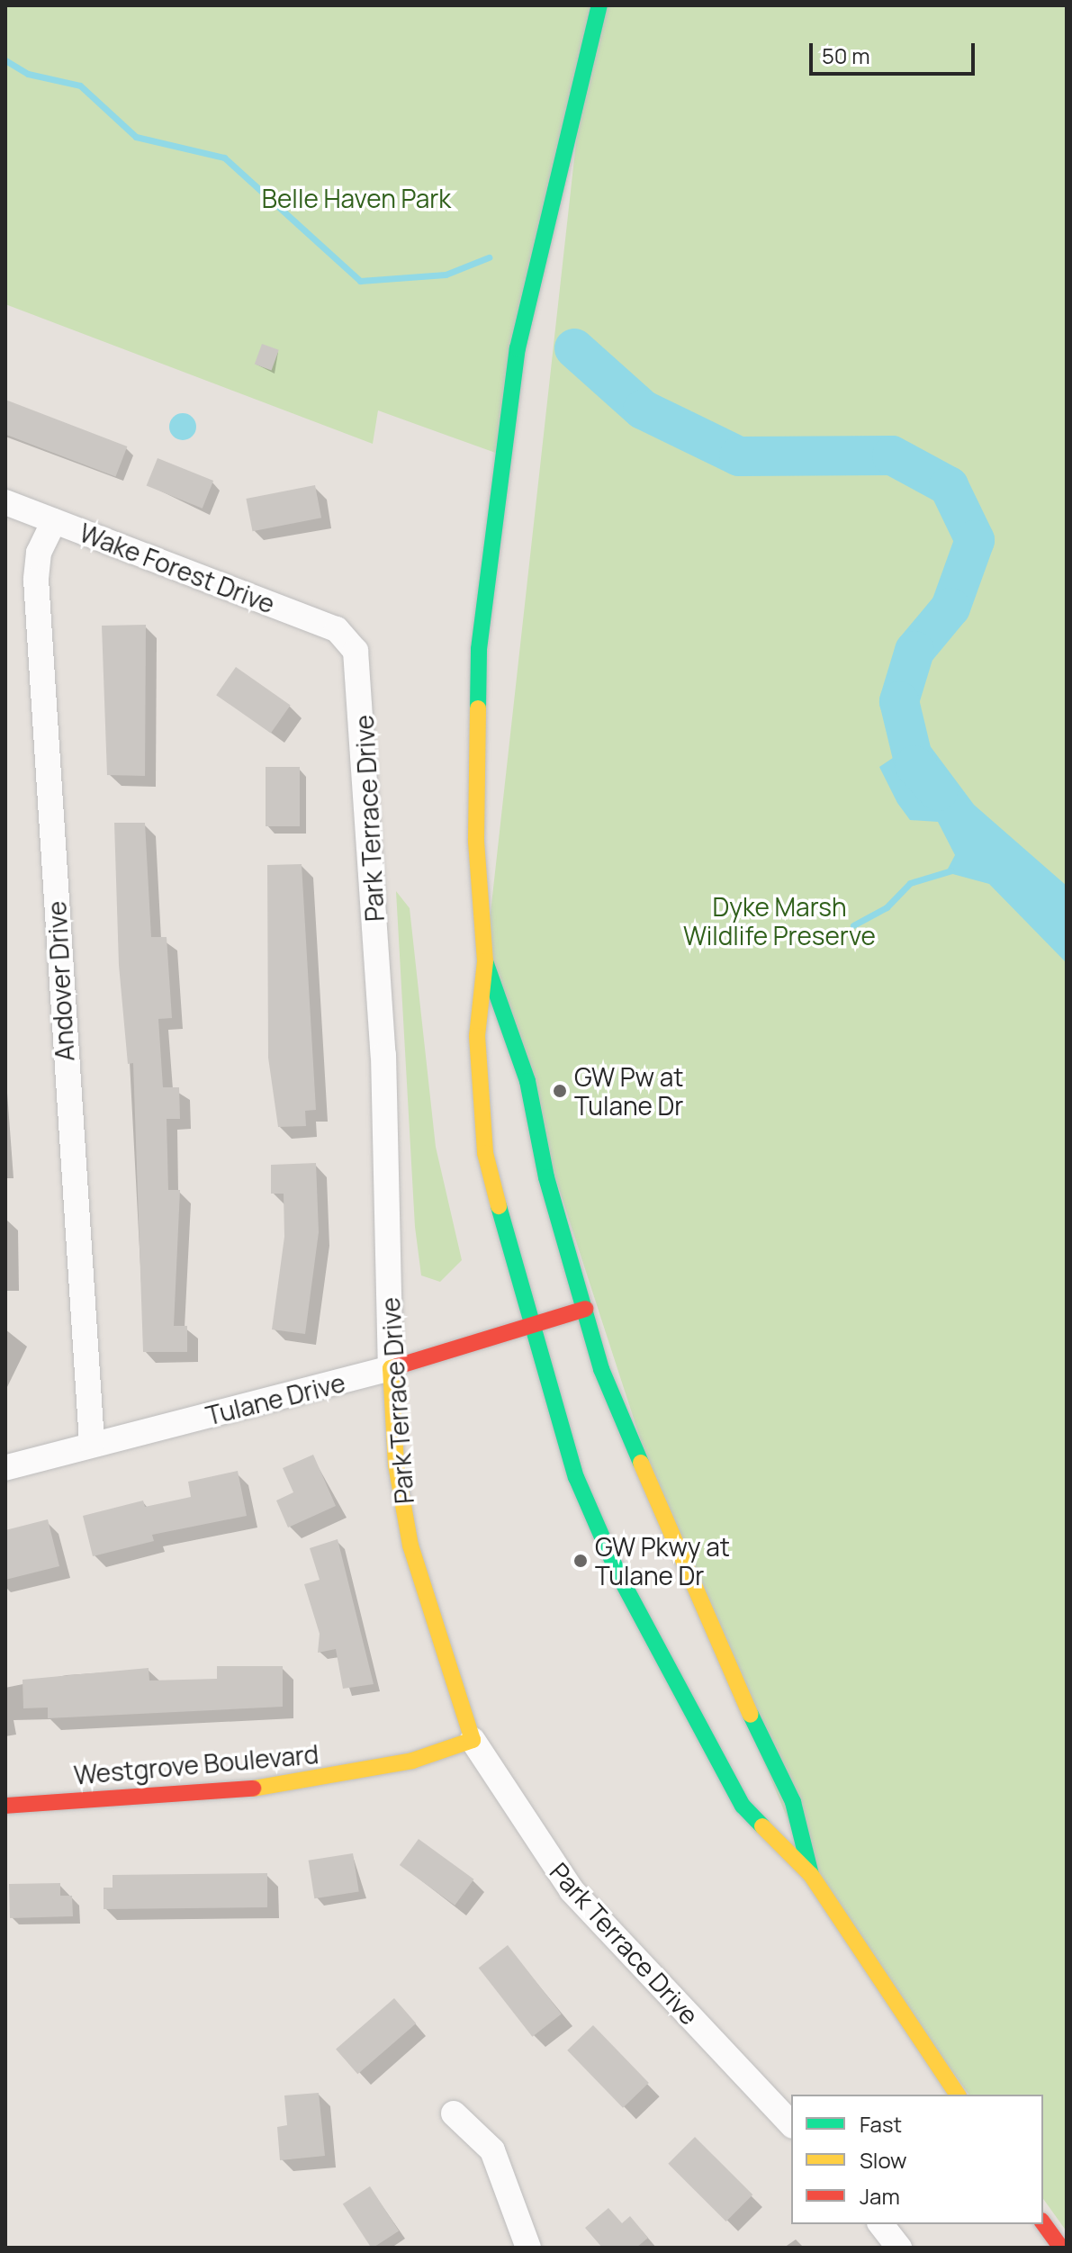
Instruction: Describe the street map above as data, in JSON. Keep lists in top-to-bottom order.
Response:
{
  "streets": {
    "main road": ["Park Terrace Drive", "Tulane Drive", "Westgrove Boulevard"],
    "street": ["Wake Forest Drive", "Andover Drive"]
  },
  "crossings": [
    ["Wake Forest Drive", "Park Terrace Drive"],
    ["Wake Forest Drive", "Andover Drive"],
    ["Park Terrace Drive", "Tulane Drive"],
    ["Park Terrace Drive", "Westgrove Boulevard"],
    ["Andover Drive", "Tulane Drive"]
  ],
  "parks": ["Belle Haven Park", "Dyke Marsh Wildlife Preserve"],
  "places": ["GW Pw at Tulane Dr", "GW Pkwy at Tulane Dr"],
  "legend": ["Fast", "Slow", "Jam"],
  "scale_bar": "50 m"
}
